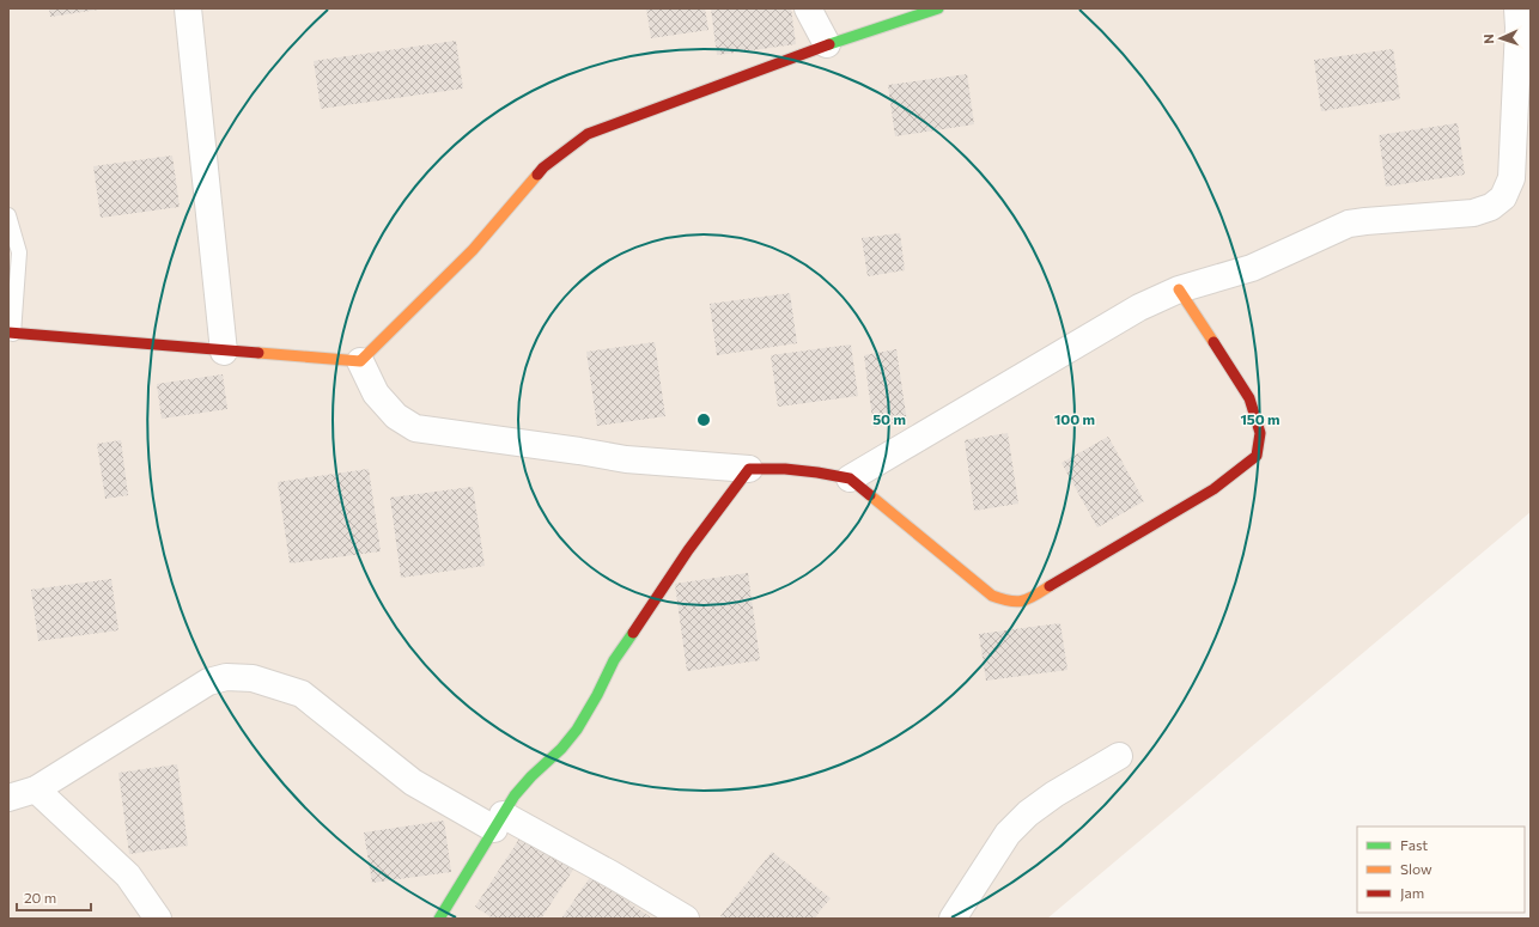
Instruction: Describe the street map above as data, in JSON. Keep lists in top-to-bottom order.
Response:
{
  "legend": ["Fast", "Slow", "Jam"],
  "scale_bar": "20 m",
  "north": "left",
  "rings": ["50 m", "100 m", "150 m"]
}
